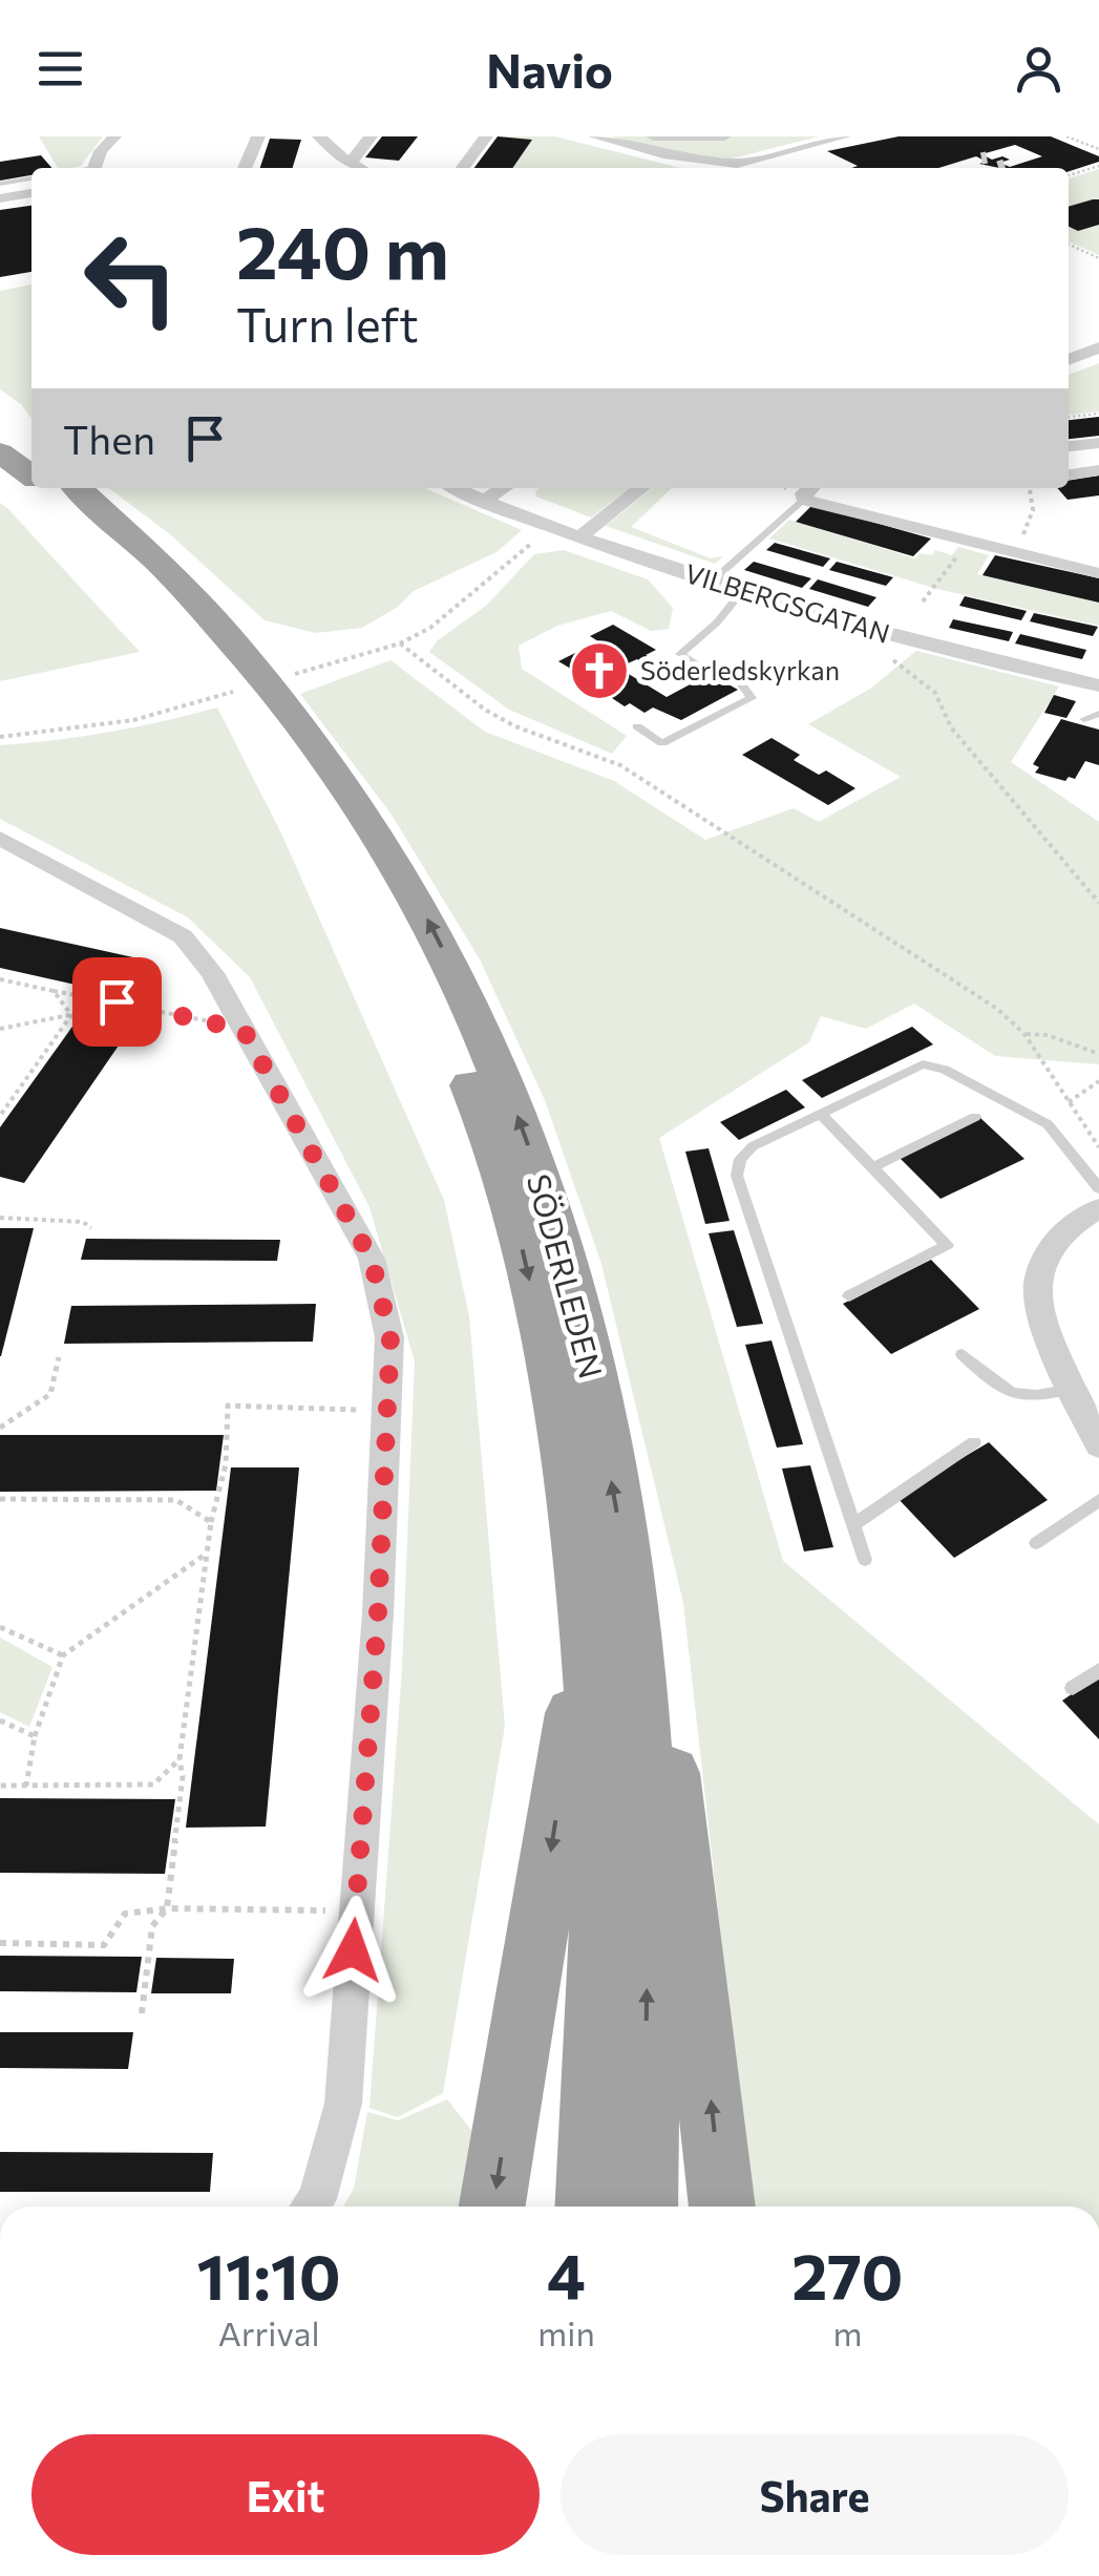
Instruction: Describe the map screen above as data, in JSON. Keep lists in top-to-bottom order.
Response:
{
  "streets": {
    "highway": ["SÖDERLEDEN"],
    "street": ["VILBERGSGATAN"]
  },
  "places": {
    "church": ["Söderledskyrkan"]
  },
  "page": {
    "header": "Navio",
    "turn": ["240 m", "Turn left"],
    "then": "Then",
    "eta": [
      "11:10",
      "Arrival",
      "4",
      "min",
      "270",
      "m"
    ],
    "buttons": ["Exit", "Share"]
  }
}
